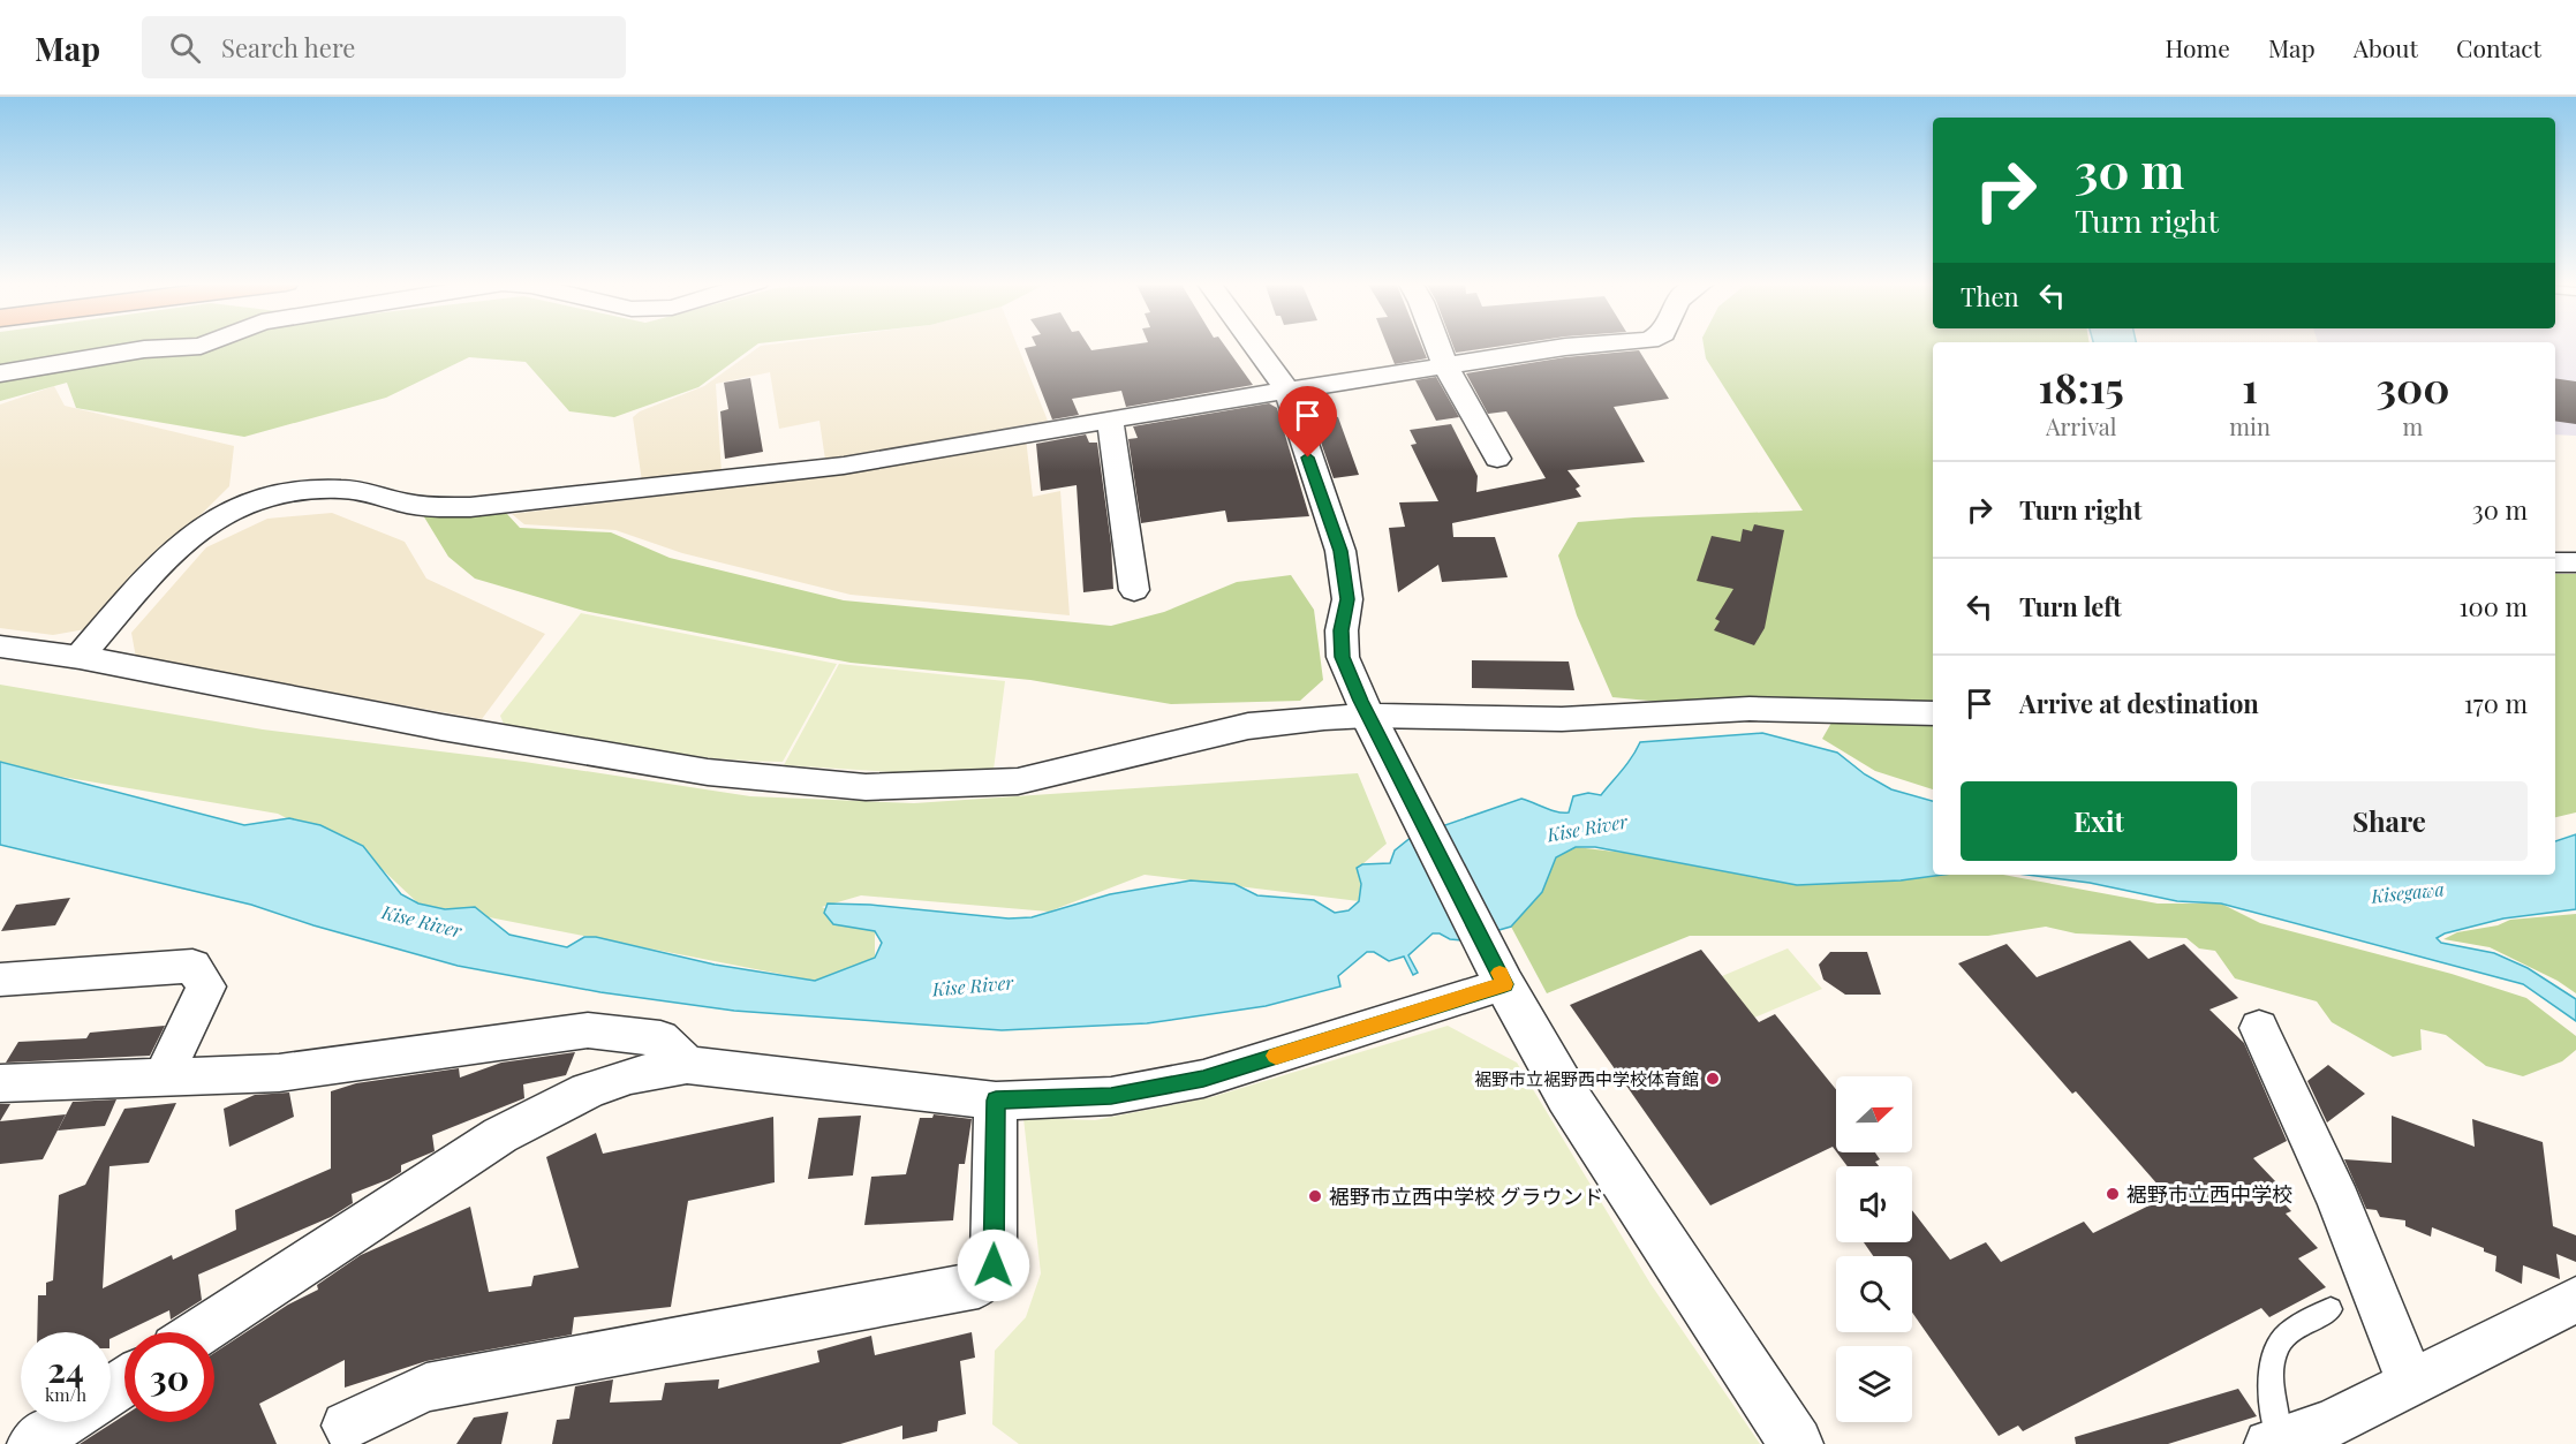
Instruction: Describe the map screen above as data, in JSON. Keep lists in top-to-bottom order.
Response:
{
  "water": ["Kise River", "Kisegawa"],
  "places": ["裾野市立裾野西中学校体育館", "裾野市立西中学校", "裾野市立西中学校 グラウンド"],
  "north": "right",
  "page": {
    "header": "Map",
    "search": "Search here",
    "nav": [
      "Home",
      "Map",
      "About",
      "Contact"
    ],
    "turn": ["30 m", "Turn right"],
    "then": "Then",
    "eta": [
      "18:15",
      "Arrival",
      "1",
      "min",
      "300",
      "m"
    ],
    "list": [
      {
        "name": "Turn right",
        "value": "30 m"
      },
      {
        "name": "Turn left",
        "value": "100 m"
      },
      {
        "name": "Arrive at destination",
        "value": "170 m"
      }
    ],
    "buttons": ["Exit", "Share"],
    "speed": "24 km/h",
    "limit": "30"
  }
}
